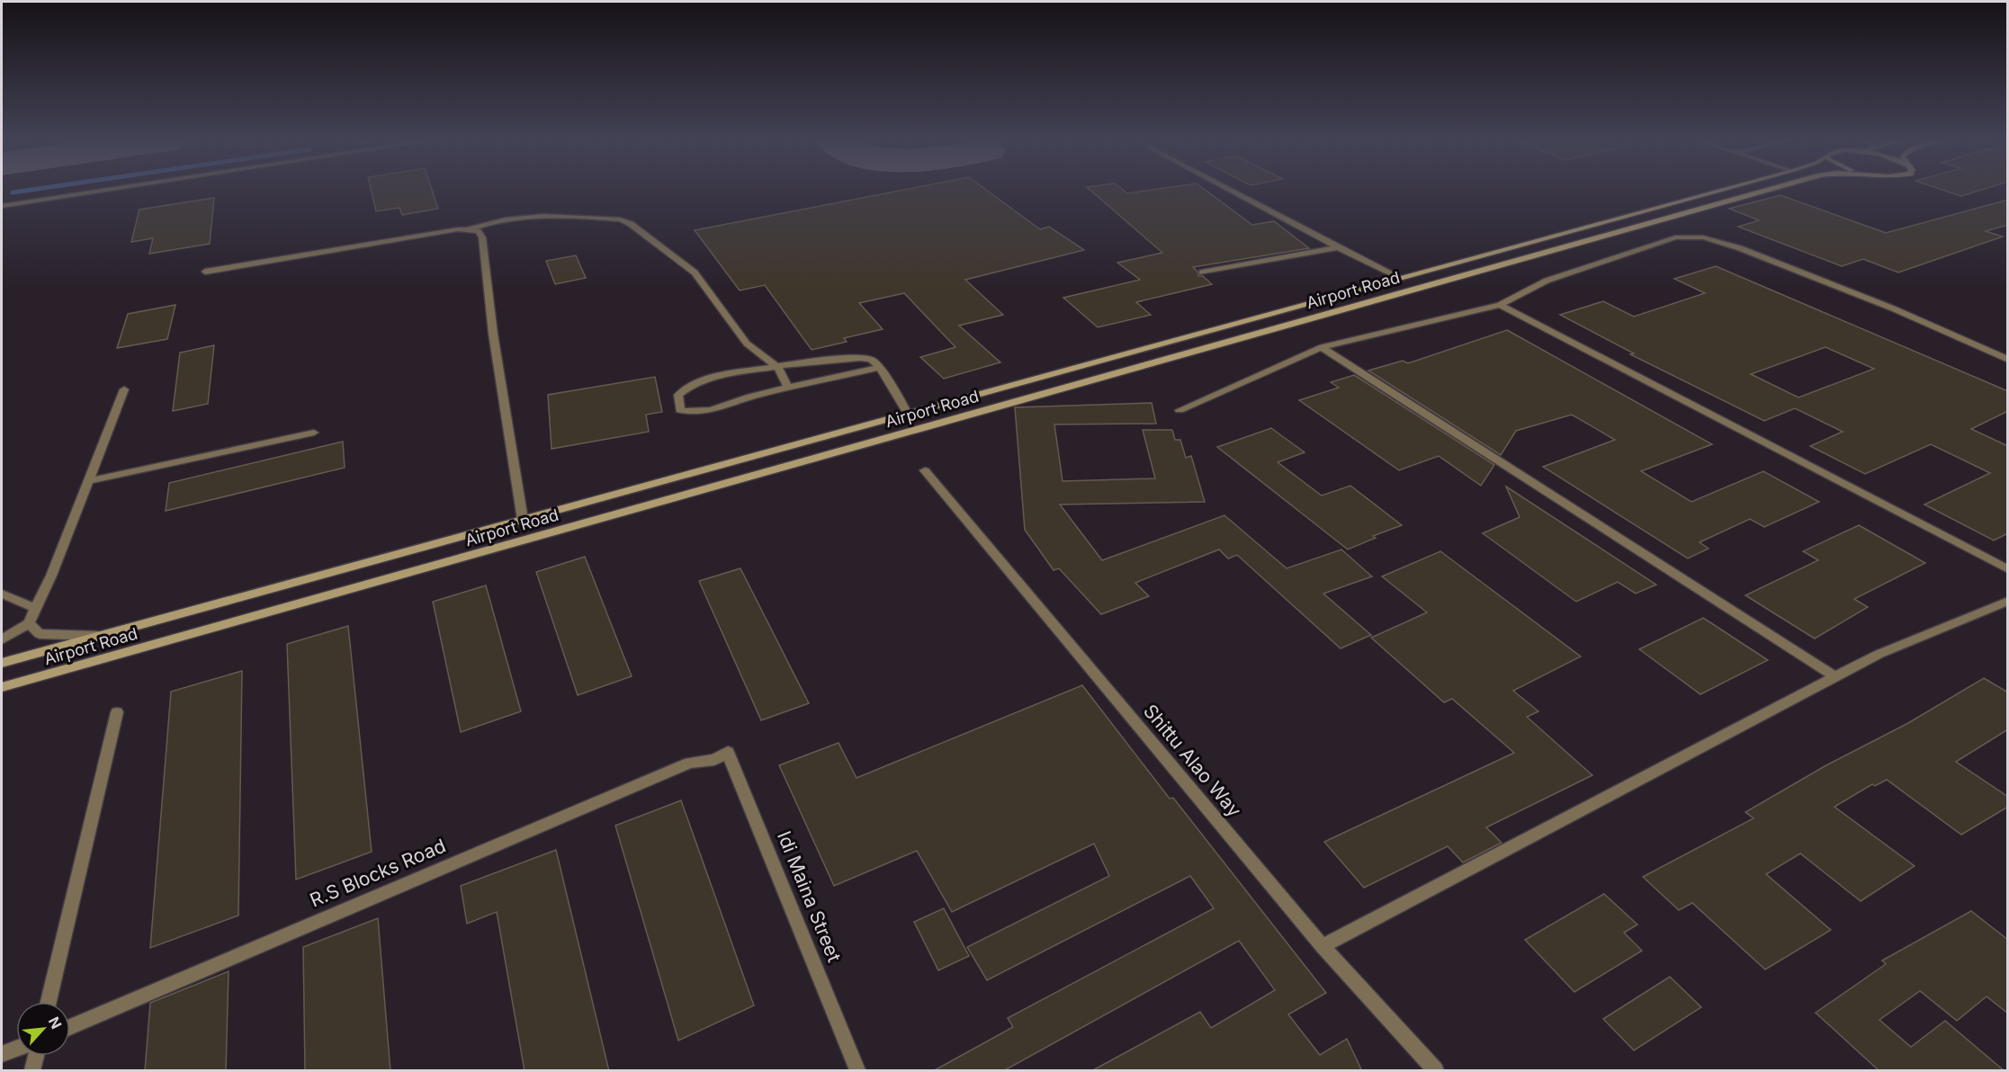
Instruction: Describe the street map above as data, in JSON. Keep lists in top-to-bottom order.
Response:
{
  "streets": {
    "main road": ["Airport Road"],
    "lane": ["Shittu Alao Way", "R.S Blocks Road", "Idi Maina Street"]
  },
  "crossings": [
    ["R.S Blocks Road", "Idi Maina Street"]
  ],
  "north": "top right"
}
